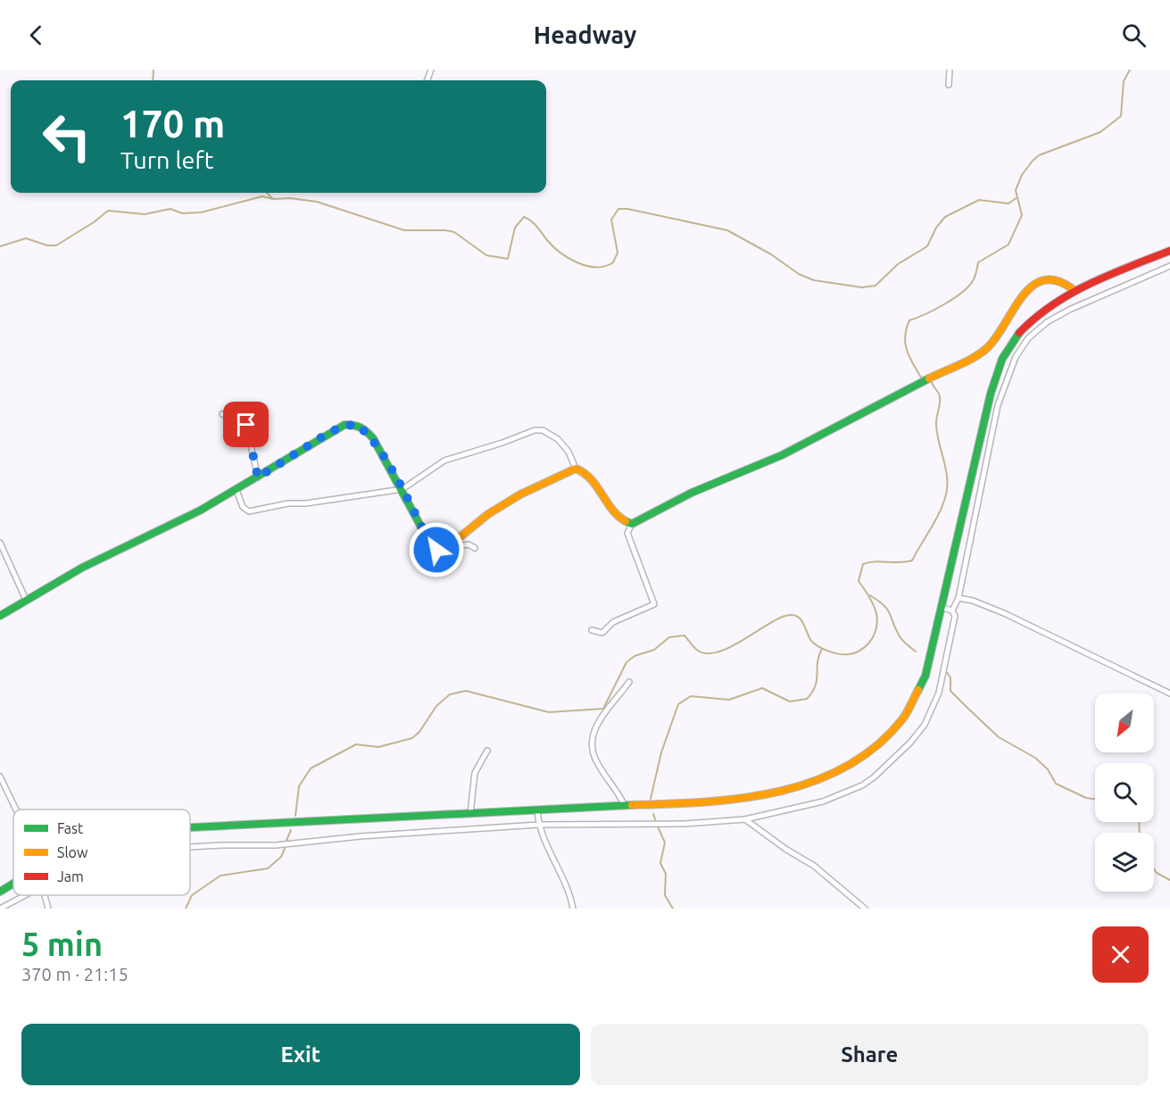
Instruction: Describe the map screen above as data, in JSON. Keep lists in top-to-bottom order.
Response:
{
  "legend": ["Fast", "Slow", "Jam"],
  "north": "bottom left",
  "page": {
    "header": "Headway",
    "turn": ["170 m", "Turn left"],
    "heading": ["5 min", "370 m · 21:15"],
    "buttons": ["Exit", "Share"]
  }
}
